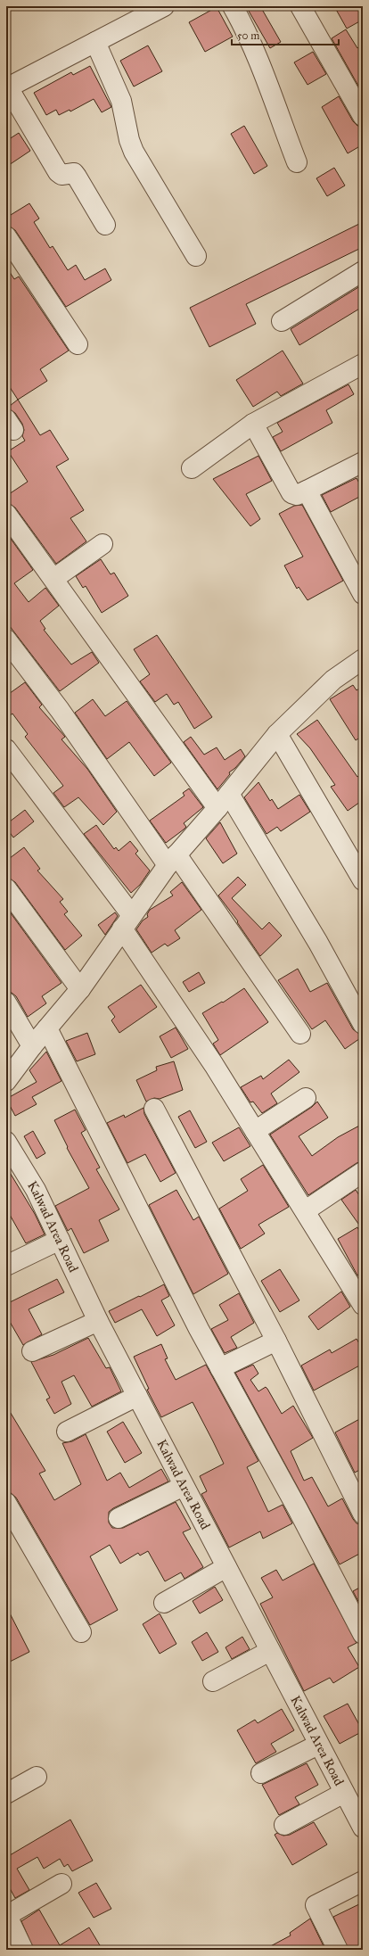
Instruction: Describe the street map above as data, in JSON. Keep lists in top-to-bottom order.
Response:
{
  "streets": {
    "street": ["Kalwad Area Road"]
  },
  "scale_bar": "50 m"
}
